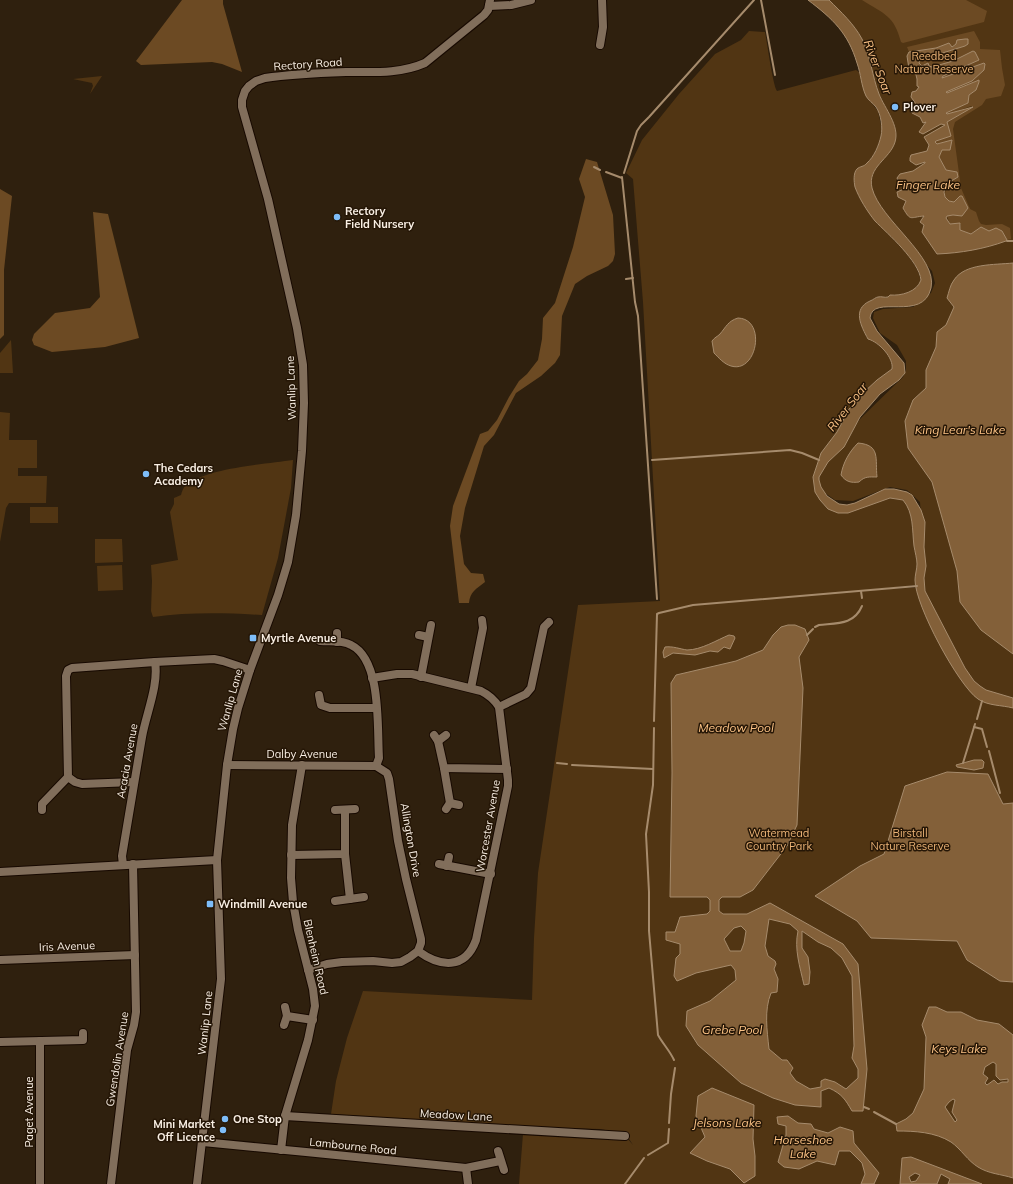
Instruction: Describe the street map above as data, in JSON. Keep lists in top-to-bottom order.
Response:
{
  "streets": {
    "street": [
      "Rectory Road",
      "Wanlip Lane",
      "Dalby Avenue",
      "Acacia Avenue",
      "Worcester Avenue",
      "Allington Drive",
      "Iris Avenue",
      "Blenheim Road",
      "Gwendolin Avenue",
      "Paget Avenue",
      "Meadow Lane",
      "Lambourne Road"
    ]
  },
  "crossings": [
    ["Rectory Road", "Wanlip Lane"],
    ["Wanlip Lane", "Dalby Avenue"],
    ["Wanlip Lane", "Lambourne Road"],
    ["Dalby Avenue", "Allington Drive"],
    ["Dalby Avenue", "Blenheim Road"],
    ["Worcester Avenue", "Allington Drive"],
    ["Iris Avenue", "Gwendolin Avenue"],
    ["Blenheim Road", "Meadow Lane"],
    ["Blenheim Road", "Lambourne Road"]
  ],
  "water": [
    "River Soar",
    "Finger Lake",
    "King Lear's Lake",
    "Meadow Pool",
    "Grebe Pool",
    "Keys Lake",
    "Jelsons Lake",
    "Horseshoe Lake"
  ],
  "parks": ["Reedbed Nature Reserve", "Watermead Country Park", "Birstall Nature Reserve"],
  "places": {
    "other": [
      "Plover",
      "Rectory Field Nursery",
      "The Cedars Academy",
      "One Stop",
      "Mini Market Off Licence"
    ],
    "transit": ["Myrtle Avenue", "Windmill Avenue"]
  }
}
